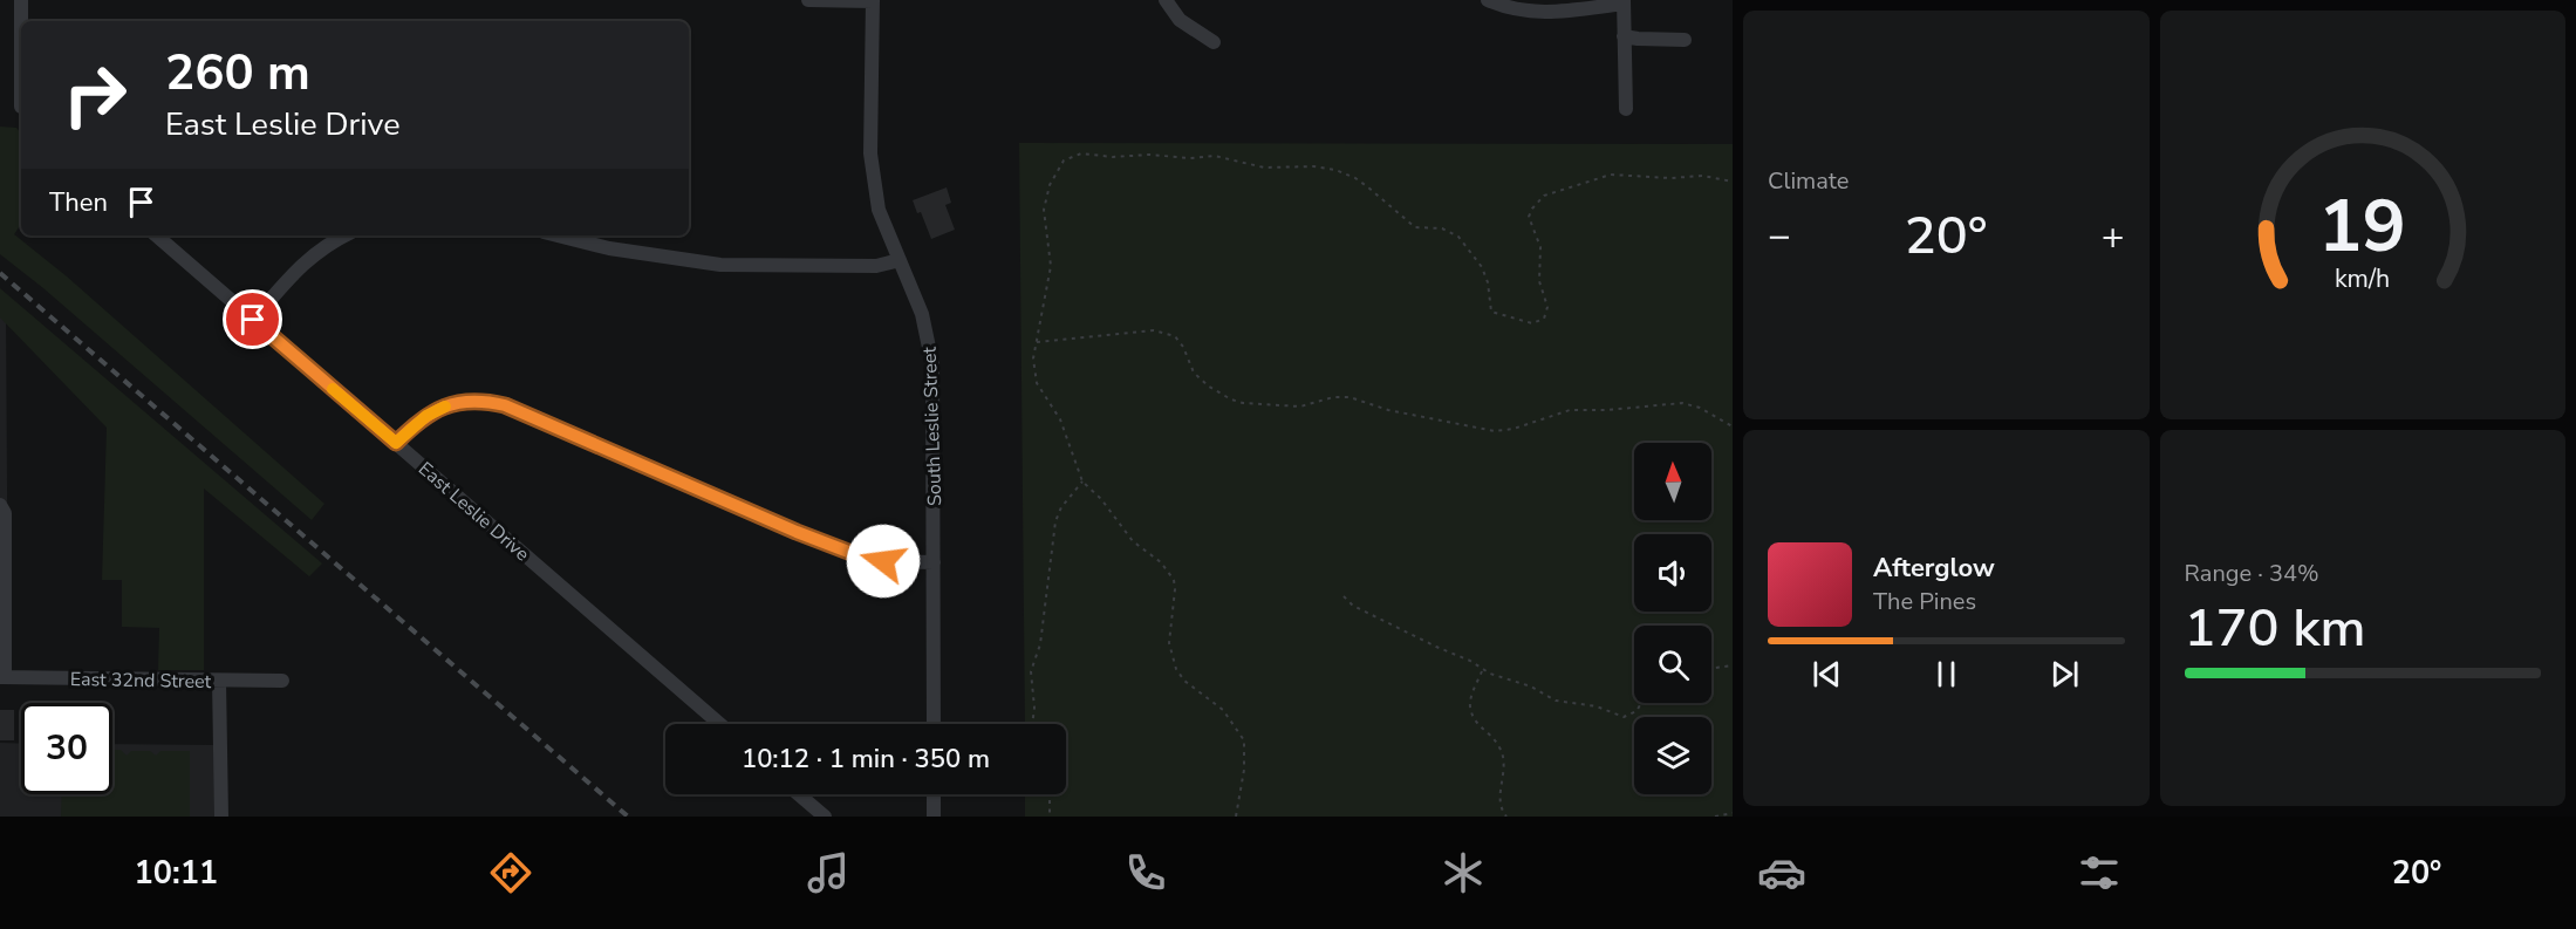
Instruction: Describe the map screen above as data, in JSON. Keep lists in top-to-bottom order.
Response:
{
  "streets": {
    "street": ["South Leslie Street", "East Leslie Drive", "East 32nd Street"]
  },
  "north": "top",
  "page": {
    "tile": [
      "Climate",
      ["Range · 34%", "170 km"]
    ],
    "turn": ["260 m", "East Leslie Drive"],
    "then": "Then",
    "heat": ["−", "20°", "+"],
    "song": ["Afterglow", "The Pines"],
    "limit": "30",
    "trip": "10:12 · 1 min · 350 m",
    "tabs": ["10:11", "20°"],
    "gauge": ["19", "km/h"]
  }
}
